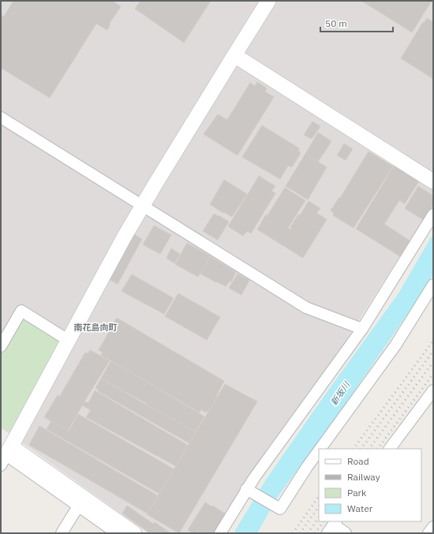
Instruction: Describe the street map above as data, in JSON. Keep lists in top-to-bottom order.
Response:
{
  "districts": ["南花島向町"],
  "water": ["新坂川"],
  "legend": [
    "Road",
    "Railway",
    "Park",
    "Water"
  ],
  "scale_bar": "50 m"
}
